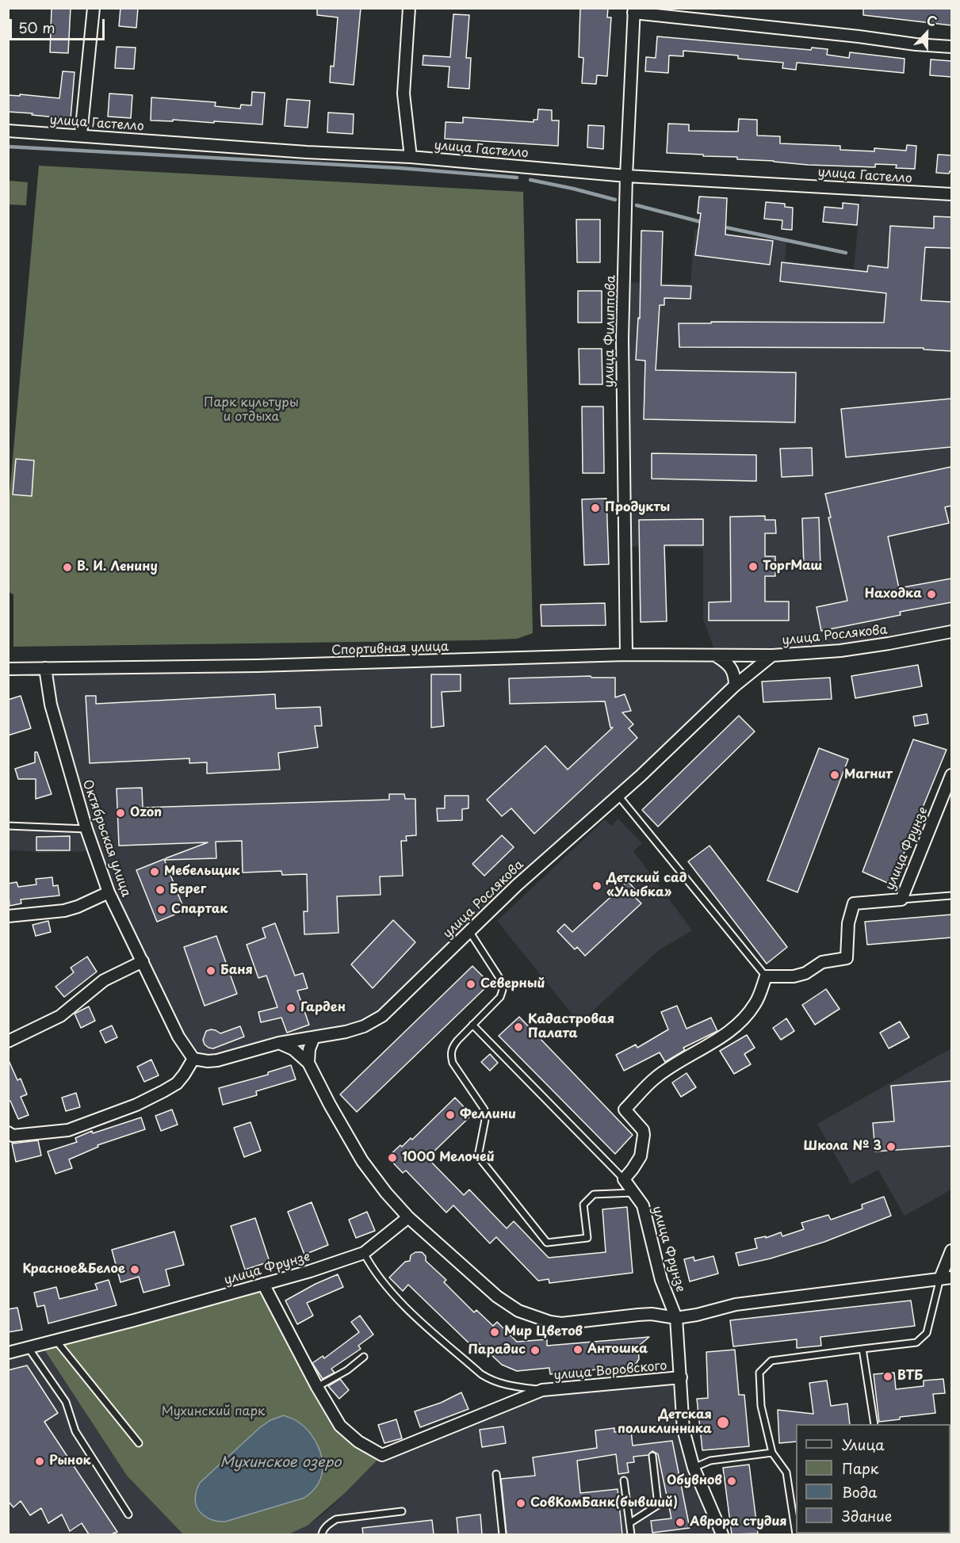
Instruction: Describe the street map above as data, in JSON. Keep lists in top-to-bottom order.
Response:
{
  "streets": {
    "street": [
      "улица Гастелло",
      "улица Филиппова",
      "улица Рослякова",
      "Спортивная улица",
      "Октябрьская улица",
      "улица Фрунзе",
      "улица Воровского"
    ]
  },
  "crossings": [
    ["улица Гастелло", "улица Филиппова"],
    ["улица Филиппова", "Спортивная улица"],
    ["улица Рослякова", "Спортивная улица"],
    ["улица Рослякова", "Октябрьская улица"],
    ["Спортивная улица", "Октябрьская улица"],
    ["улица Фрунзе", "улица Воровского"]
  ],
  "water": ["Мухинское озеро"],
  "parks": ["Парк культуры и отдыха", "Мухинский парк"],
  "places": [
    "Продукты",
    "ТоргМаш",
    "В. И. Ленину",
    "Находка",
    "Магнит",
    "Ozon",
    "Мебельщик",
    "Детский сад «Улыбка»",
    "Берег",
    "Спартак",
    "Баня",
    "Северный",
    "Гарден",
    "Кадастровая Палата",
    "Феллини",
    "Школа № 3",
    "1000 Мелочей",
    "Красное&Белое",
    "Мир Цветов",
    "Антошка",
    "Парадис",
    "ВТБ",
    "Детская поликлинника",
    "Рынок",
    "Обувнов",
    "СовКомБанк(бывший)",
    "Аврора студия"
  ],
  "legend": [
    "Улица",
    "Парк",
    "Вода",
    "Здание"
  ],
  "scale_bar": "50 m",
  "north": "top"
}
